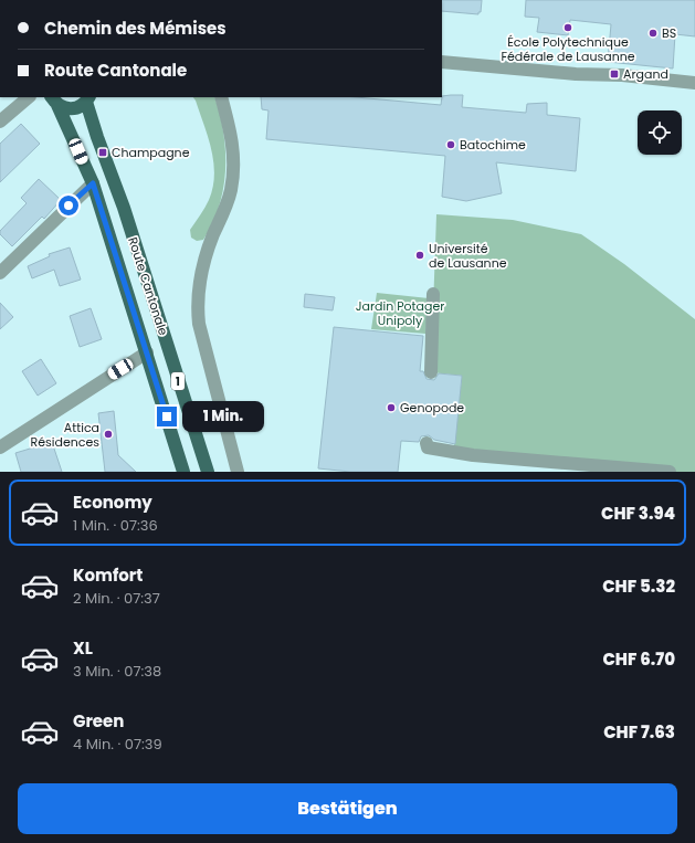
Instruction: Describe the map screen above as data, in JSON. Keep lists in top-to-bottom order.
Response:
{
  "streets": {
    "main road": ["Route Cantonale", "1"]
  },
  "parks": ["Jardin Potager Unipoly"],
  "places": {
    "other": [
      "École Polytechnique Fédérale de Lausanne",
      "BS",
      "Batochime",
      "Université de Lausanne",
      "Genopode",
      "Attica Résidences"
    ],
    "transit": ["Argand", "Champagne"]
  },
  "page": {
    "banner": ["Chemin des Mémises", "Route Cantonale"],
    "bubble": "1 Min.",
    "list": [
      {
        "name": "Economy",
        "note": "1 Min. · 07:36",
        "value": "CHF 3.94"
      },
      {
        "name": "Komfort",
        "note": "2 Min. · 07:37",
        "value": "CHF 5.32"
      },
      {
        "name": "XL",
        "note": "3 Min. · 07:38",
        "value": "CHF 6.70"
      },
      {
        "name": "Green",
        "note": "4 Min. · 07:39",
        "value": "CHF 7.63"
      }
    ],
    "buttons": "Bestätigen"
  }
}
